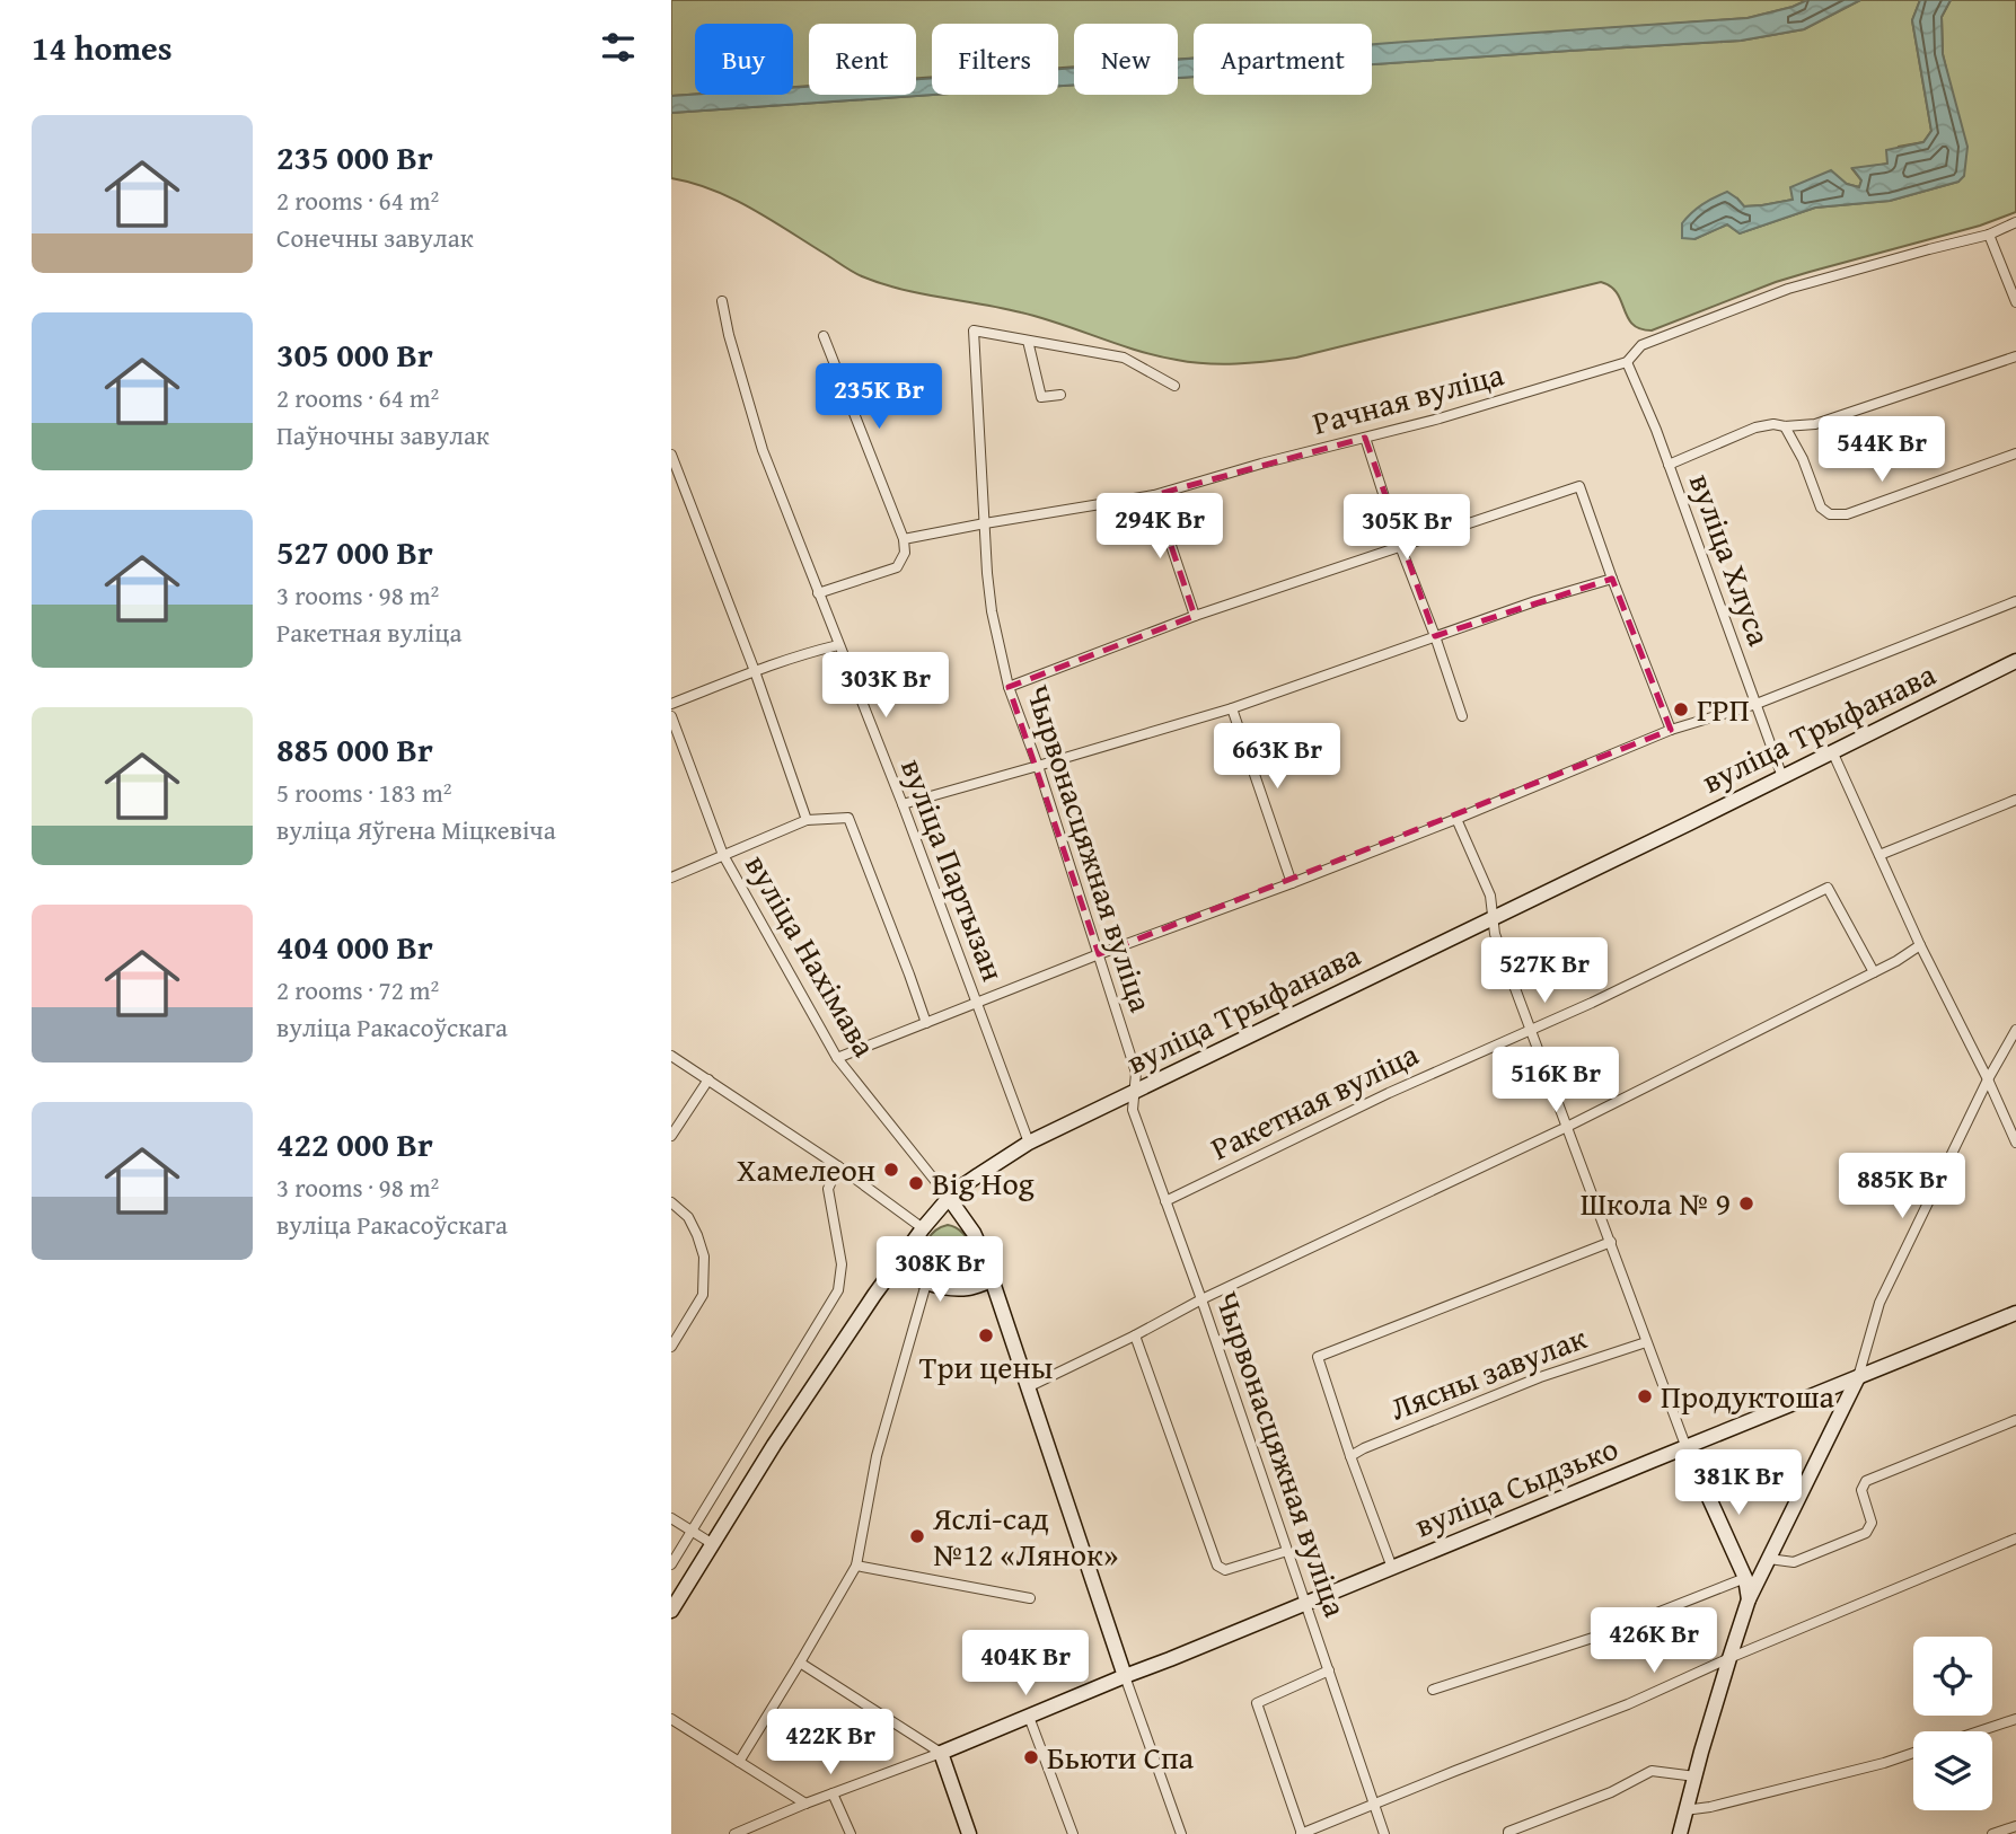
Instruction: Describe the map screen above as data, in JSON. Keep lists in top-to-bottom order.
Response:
{
  "streets": {
    "street": [
      "Рачная вуліца",
      "вуліца Хлуса",
      "вуліца Трыфанава",
      "Чырвонасцяжная вуліца",
      "вуліца Партызан",
      "вуліца Нахімава",
      "Ракетная вуліца",
      "Лясны завулак",
      "вуліца Сыдзько"
    ]
  },
  "crossings": [
    ["Рачная вуліца", "вуліца Хлуса"],
    ["Рачная вуліца", "Чырвонасцяжная вуліца"],
    ["вуліца Хлуса", "вуліца Трыфанава"],
    ["вуліца Трыфанава", "Чырвонасцяжная вуліца"],
    ["вуліца Трыфанава", "вуліца Партызан"],
    ["вуліца Трыфанава", "вуліца Нахімава"],
    ["Чырвонасцяжная вуліца", "Ракетная вуліца"],
    ["Чырвонасцяжная вуліца", "вуліца Сыдзько"]
  ],
  "places": [
    "ГРП",
    "Хамелеон",
    "Big Hog",
    "Школа № 9",
    "Три цены",
    "Продуктоша",
    "Яслі-сад №12 «Лянок»",
    "Бьюти Спа"
  ],
  "page": {
    "heading": "14 homes",
    "chip": [
      "Buy",
      "Rent",
      "Filters",
      "New",
      "Apartment"
    ],
    "list": [
      {
        "name": "235 000 Br",
        "note": "2 rooms · 64 m² · Сонечны завулак"
      },
      {
        "name": "305 000 Br",
        "note": "2 rooms · 64 m² · Паўночны завулак"
      },
      {
        "name": "527 000 Br",
        "note": "3 rooms · 98 m² · Ракетная вуліца"
      },
      {
        "name": "885 000 Br",
        "note": "5 rooms · 183 m² · вуліца Яўгена Міцкевіча"
      },
      {
        "name": "404 000 Br",
        "note": "2 rooms · 72 m² · вуліца Ракасоўскага"
      },
      {
        "name": "422 000 Br",
        "note": "3 rooms · 98 m² · вуліца Ракасоўскага"
      }
    ],
    "price": [
      "235K Br",
      "544K Br",
      "294K Br",
      "305K Br",
      "303K Br",
      "663K Br",
      "527K Br",
      "516K Br",
      "885K Br",
      "308K Br",
      "381K Br",
      "426K Br",
      "404K Br",
      "422K Br"
    ]
  }
}
